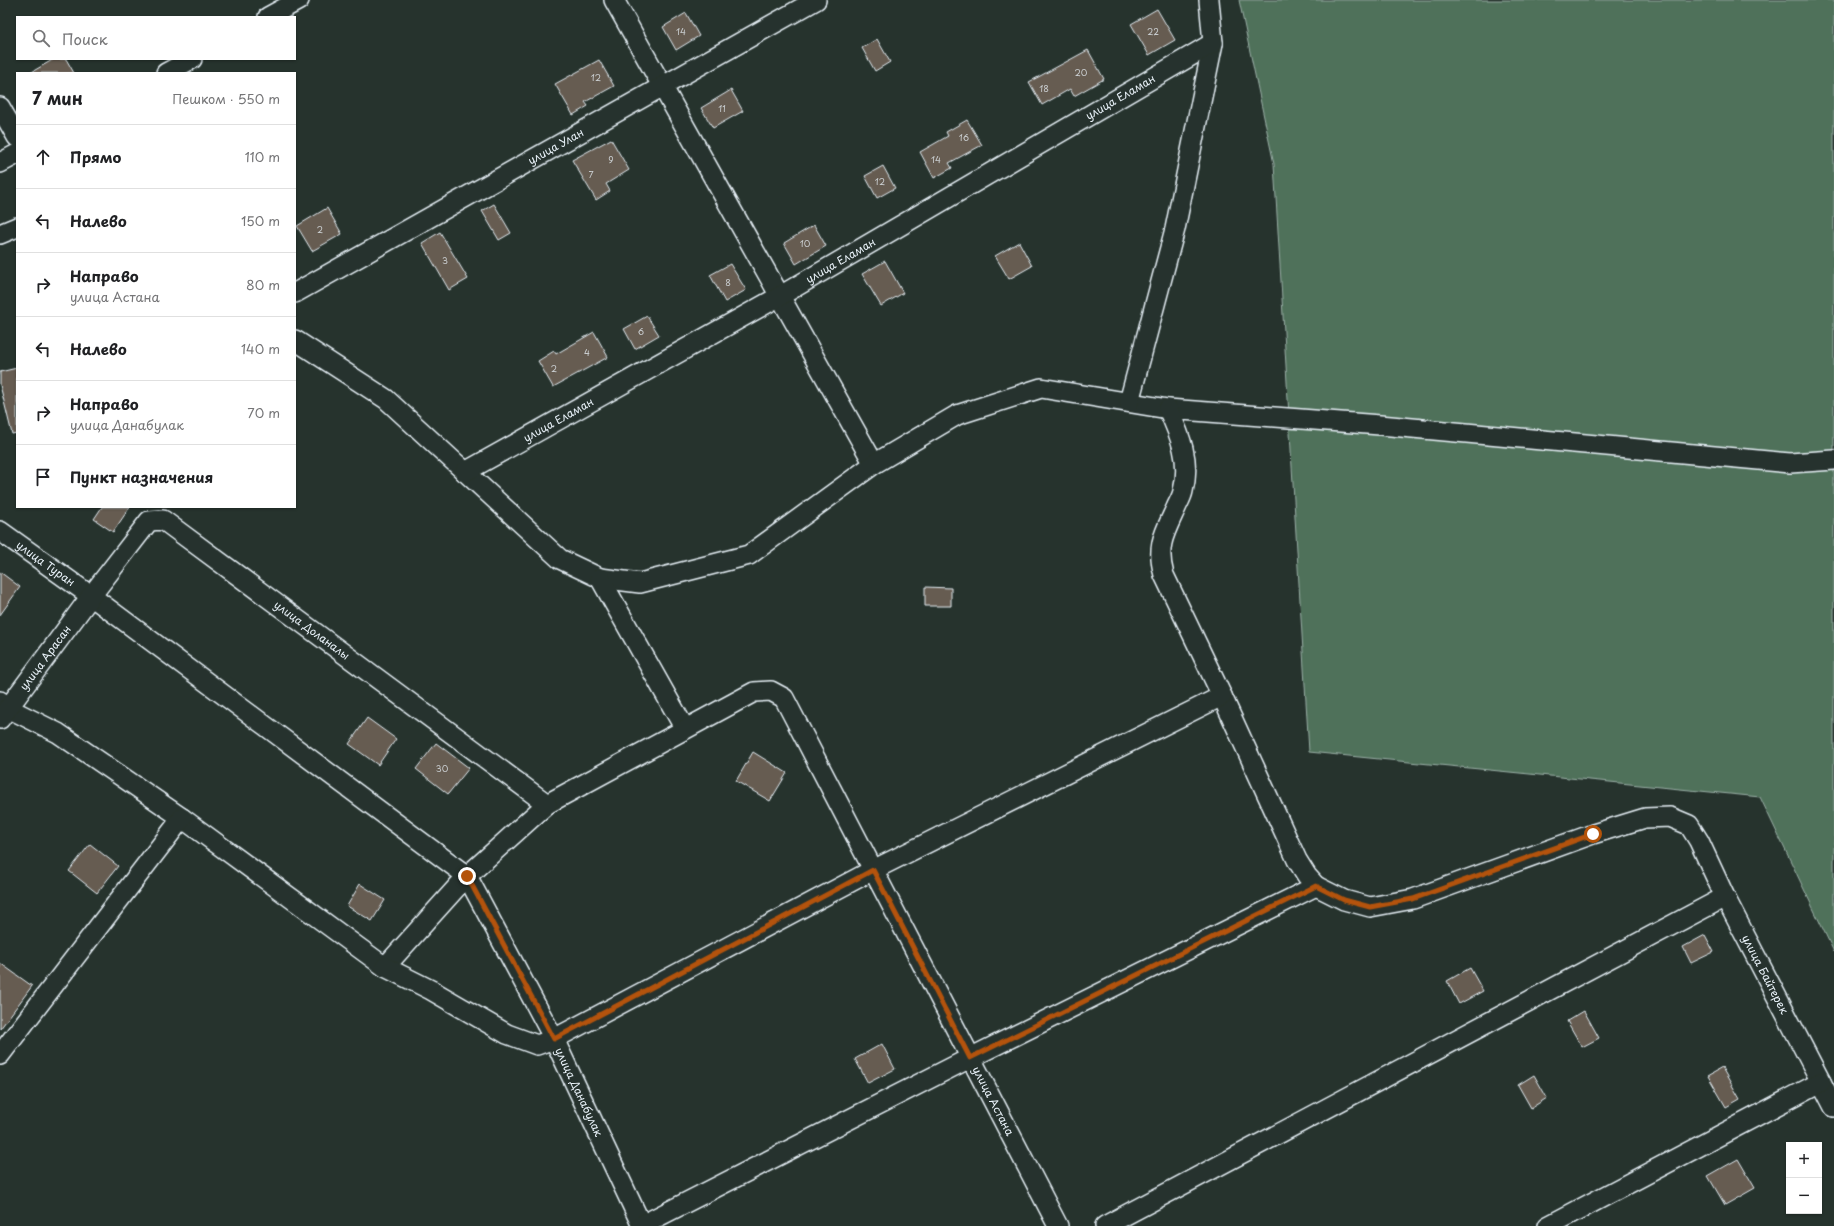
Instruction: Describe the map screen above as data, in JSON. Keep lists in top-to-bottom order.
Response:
{
  "streets": {
    "street": [
      "улица Еламан",
      "улица Улан",
      "улица Туран",
      "улица Доланалы",
      "улица Арасан",
      "улица Байтерек",
      "улица Данабулак",
      "улица Астана"
    ]
  },
  "crossings": [
    ["улица Туран", "улица Доланалы"],
    ["улица Туран", "улица Арасан"],
    ["улица Туран", "улица Данабулак"],
    ["улица Туран", "улица Астана"],
    ["улица Доланалы", "улица Арасан"],
    ["улица Доланалы", "улица Астана"],
    ["улица Данабулак", "улица Астана"]
  ],
  "house_numbers": [
    "14",
    "22",
    "20",
    "12",
    "18",
    "11",
    "16",
    "9",
    "14",
    "7",
    "12",
    "2",
    "10",
    "3",
    "8",
    "6",
    "4",
    "2",
    "30"
  ],
  "page": {
    "search": "Поиск",
    "heading": ["7 мин", "Пешком · 550 m"],
    "list": [
      ["Прямо", "110 m"],
      ["Налево", "150 m"],
      ["Направо", "улица Астана", "80 m"],
      ["Налево", "140 m"],
      ["Направо", "улица Данабулак", "70 m"],
      "Пункт назначения"
    ],
    "map_buttons": ["+", "−"]
  }
}
